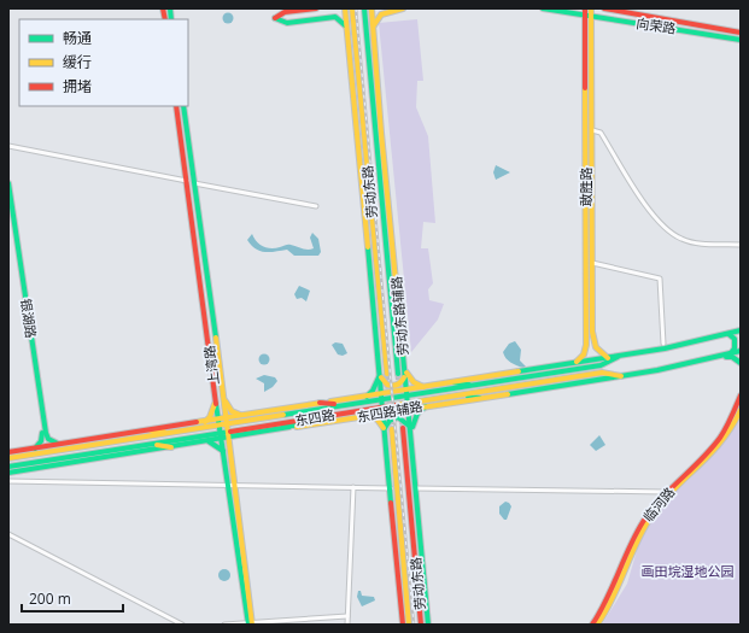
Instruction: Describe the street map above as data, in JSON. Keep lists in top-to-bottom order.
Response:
{
  "streets": {
    "main road": [
      "向荣路",
      "敢胜路",
      "劳动东路",
      "劳动东路辅路",
      "银湖路",
      "上湾路",
      "东四路辅路",
      "东四路",
      "临河路"
    ]
  },
  "crossings": [
    ["向荣路", "敢胜路"],
    ["敢胜路", "东四路辅路"],
    ["劳动东路辅路", "东四路辅路"],
    ["劳动东路辅路", "东四路"],
    ["上湾路", "东四路辅路"],
    ["上湾路", "东四路"],
    ["东四路辅路", "东四路"]
  ],
  "parks": ["画田垸湿地公园"],
  "legend": ["畅通", "缓行", "拥堵"],
  "scale_bar": "200 m"
}
